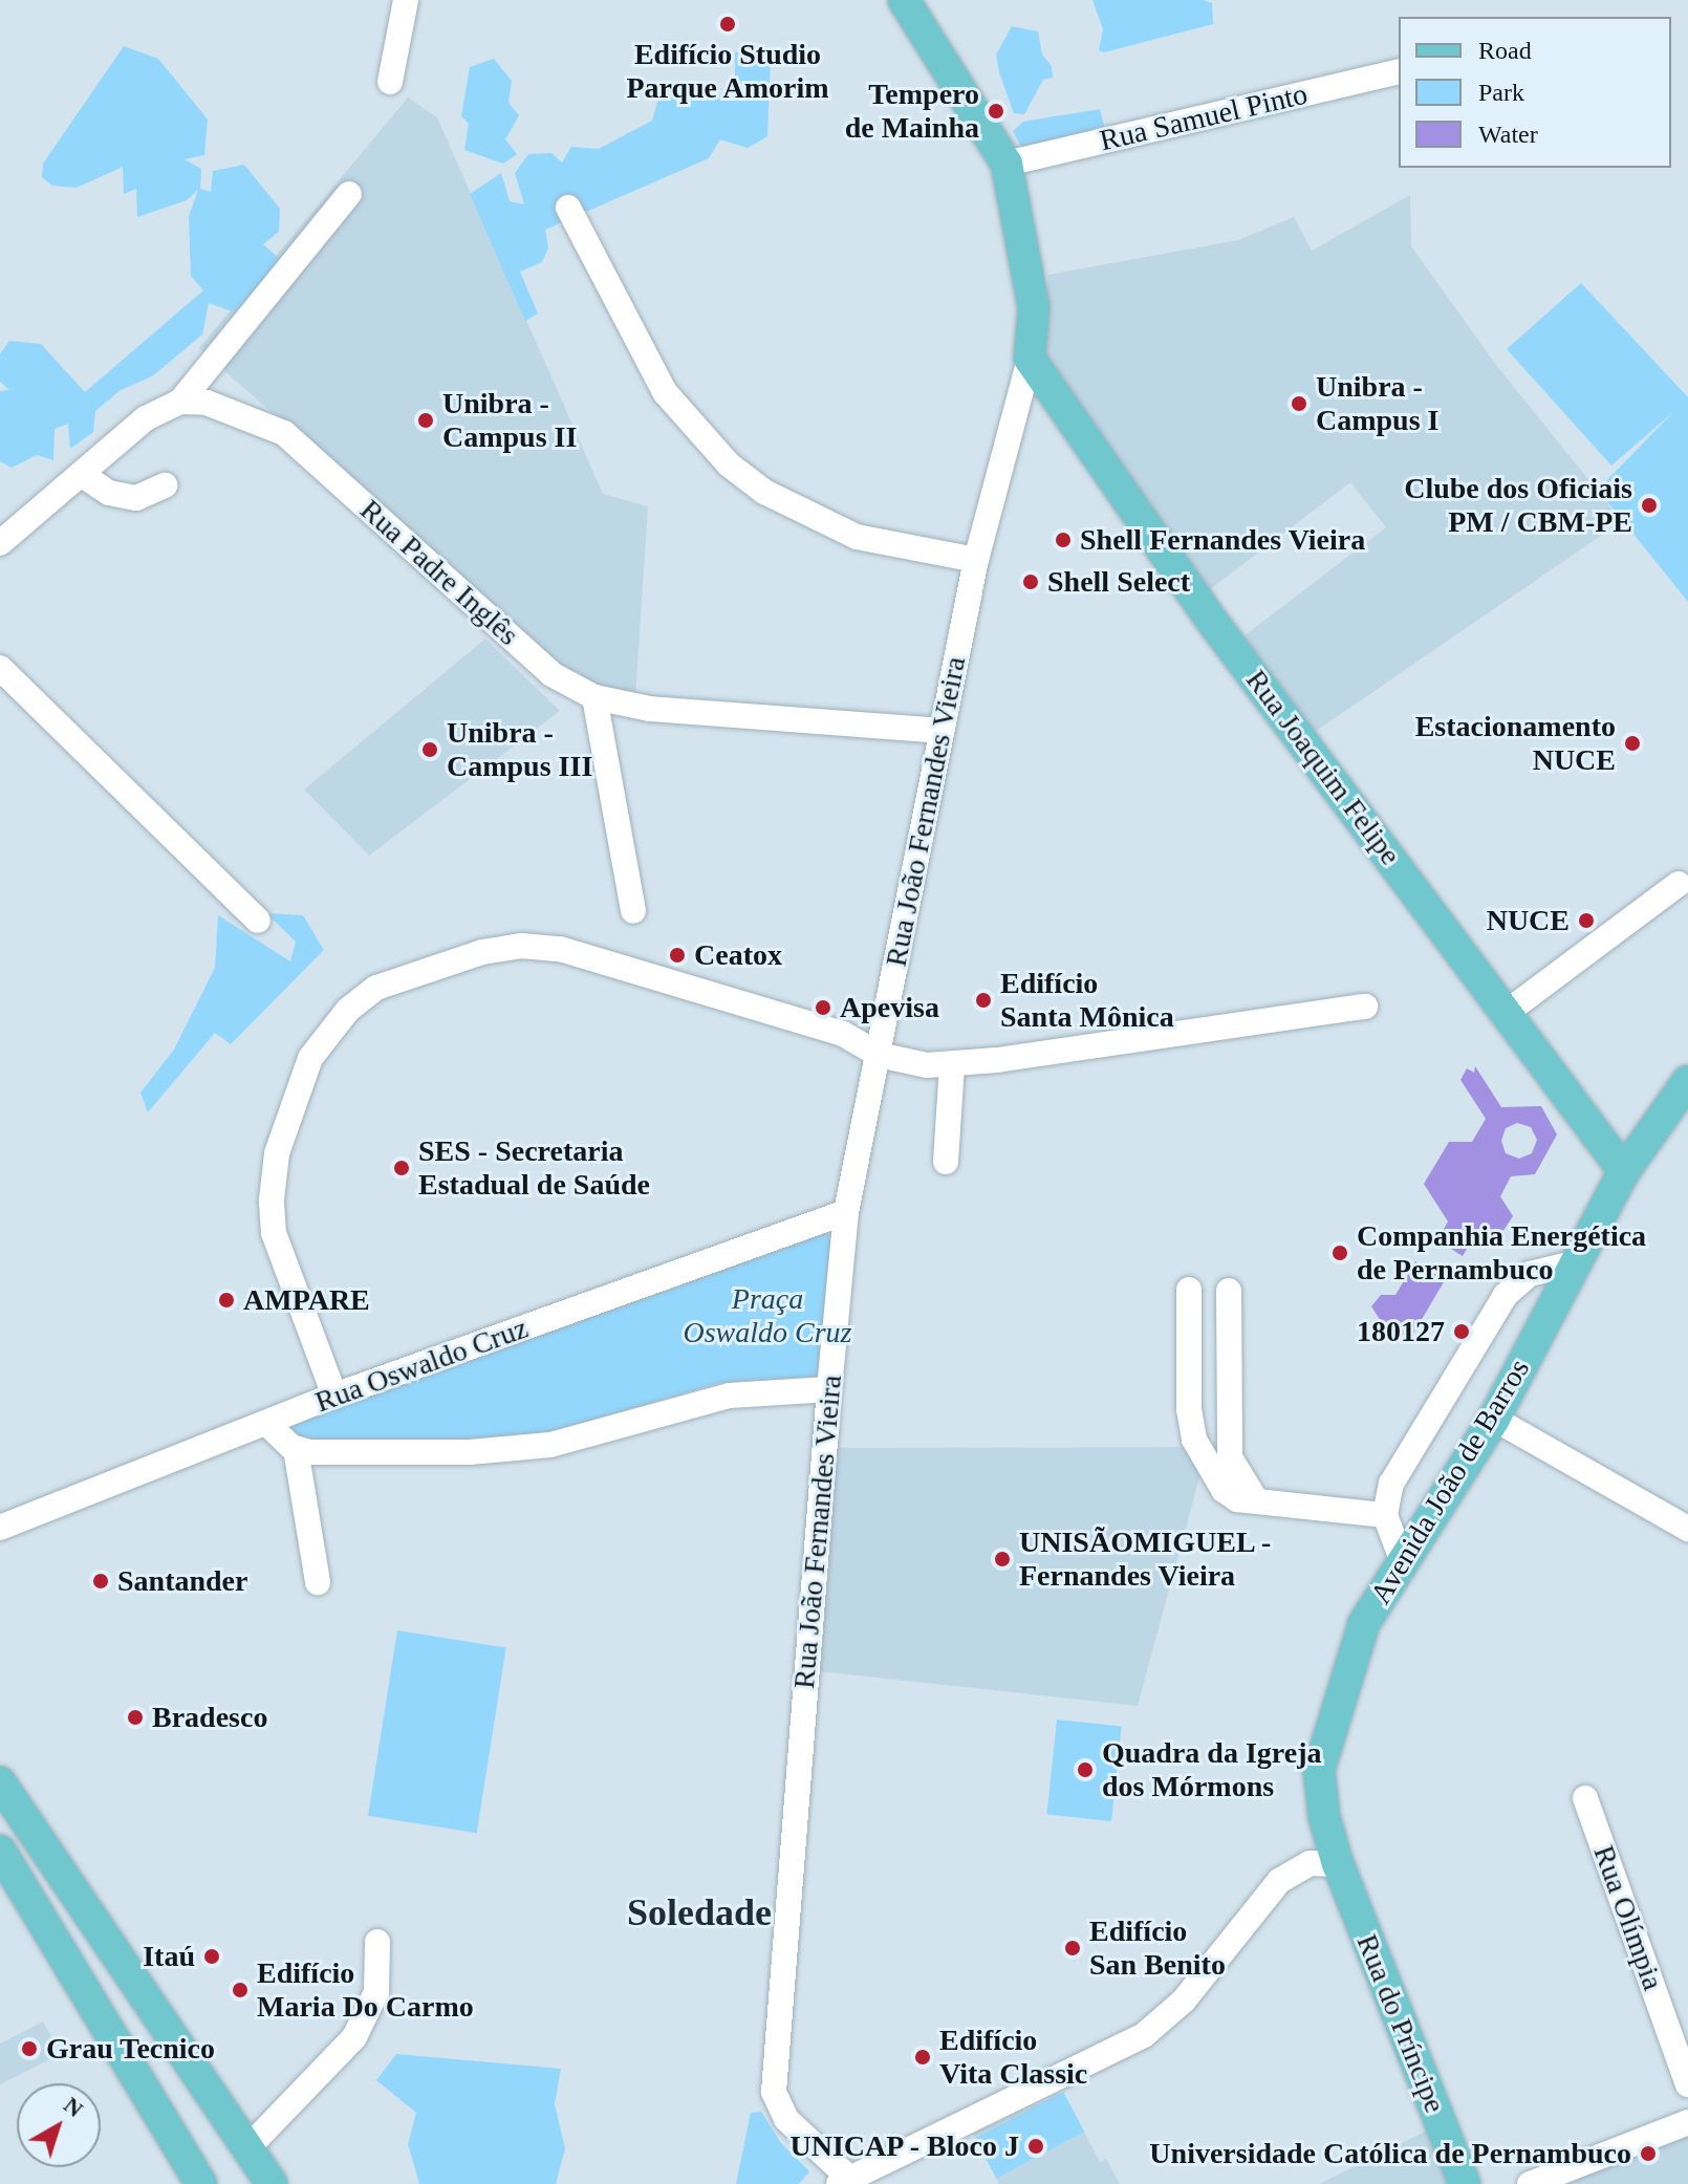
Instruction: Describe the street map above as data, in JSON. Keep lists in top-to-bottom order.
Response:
{
  "streets": {
    "main road": [
      "Rua Joaquim Felipe",
      "Rua João Fernandes Vieira",
      "Avenida João de Barros",
      "Rua do Príncipe"
    ],
    "street": [
      "Rua Samuel Pinto",
      "Rua Padre Inglês",
      "Rua Oswaldo Cruz",
      "Rua Olímpia"
    ]
  },
  "crossings": [
    ["Rua Samuel Pinto", "Rua João Fernandes Vieira"],
    ["Rua Padre Inglês", "Rua João Fernandes Vieira"],
    ["Rua Joaquim Felipe", "Rua João Fernandes Vieira"],
    ["Rua Joaquim Felipe", "Avenida João de Barros"],
    ["Rua João Fernandes Vieira", "Rua Oswaldo Cruz"],
    ["Avenida João de Barros", "Rua do Príncipe"]
  ],
  "districts": ["Soledade"],
  "parks": ["Praça Oswaldo Cruz"],
  "places": [
    "Edifício Studio Parque Amorim",
    "Tempero de Mainha",
    "Unibra - Campus I",
    "Unibra - Campus II",
    "Clube dos Oficiais PM / CBM-PE",
    "Shell Fernandes Vieira",
    "Shell Select",
    "Estacionamento NUCE",
    "Unibra - Campus III",
    "NUCE",
    "Ceatox",
    "Edifício Santa Mônica",
    "Apevisa",
    "SES - Secretaria Estadual de Saúde",
    "Companhia Energética de Pernambuco",
    "AMPARE",
    "180127",
    "UNISÃOMIGUEL - Fernandes Vieira",
    "Santander",
    "Bradesco",
    "Quadra da Igreja dos Mórmons",
    "Edifício San Benito",
    "Itaú",
    "Edifício Maria Do Carmo",
    "Grau Tecnico",
    "Edifício Vita Classic",
    "UNICAP - Bloco J",
    "Universidade Católica de Pernambuco"
  ],
  "legend": ["Road", "Park", "Water"],
  "north": "top right"
}
